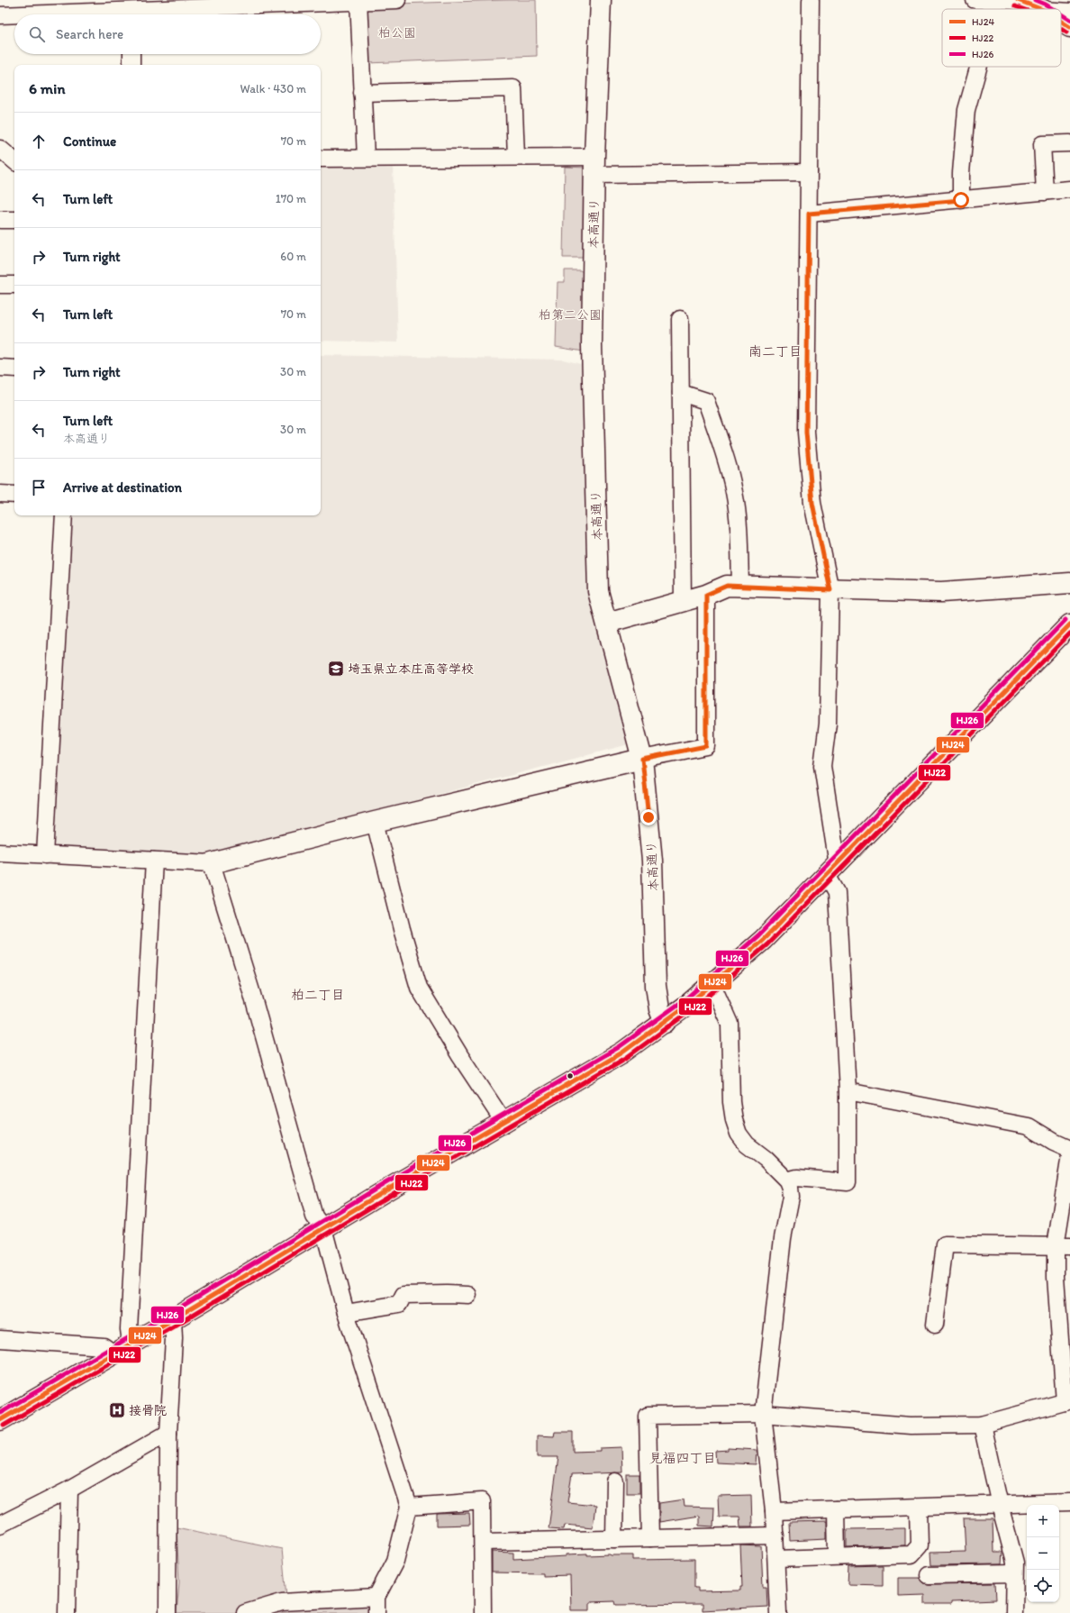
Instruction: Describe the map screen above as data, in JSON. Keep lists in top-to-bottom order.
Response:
{
  "streets": {
    "street": ["本高通り"]
  },
  "districts": ["南二丁目", "柏二丁目", "見福四丁目"],
  "parks": ["柏公園", "柏第二公園"],
  "places": {
    "school or university": ["埼玉県立本庄高等学校"],
    "hospital": ["接骨院"]
  },
  "lines": ["transit line HJ24", "transit line HJ26", "transit line HJ22"],
  "legend": ["HJ24", "HJ22", "HJ26"],
  "page": {
    "search": "Search here",
    "heading": ["6 min", "Walk · 430 m"],
    "list": [
      ["Continue", "70 m"],
      ["Turn left", "170 m"],
      ["Turn right", "60 m"],
      ["Turn left", "70 m"],
      ["Turn right", "30 m"],
      ["Turn left", "本高通り", "30 m"],
      "Arrive at destination"
    ],
    "map_buttons": ["+", "−"]
  }
}
